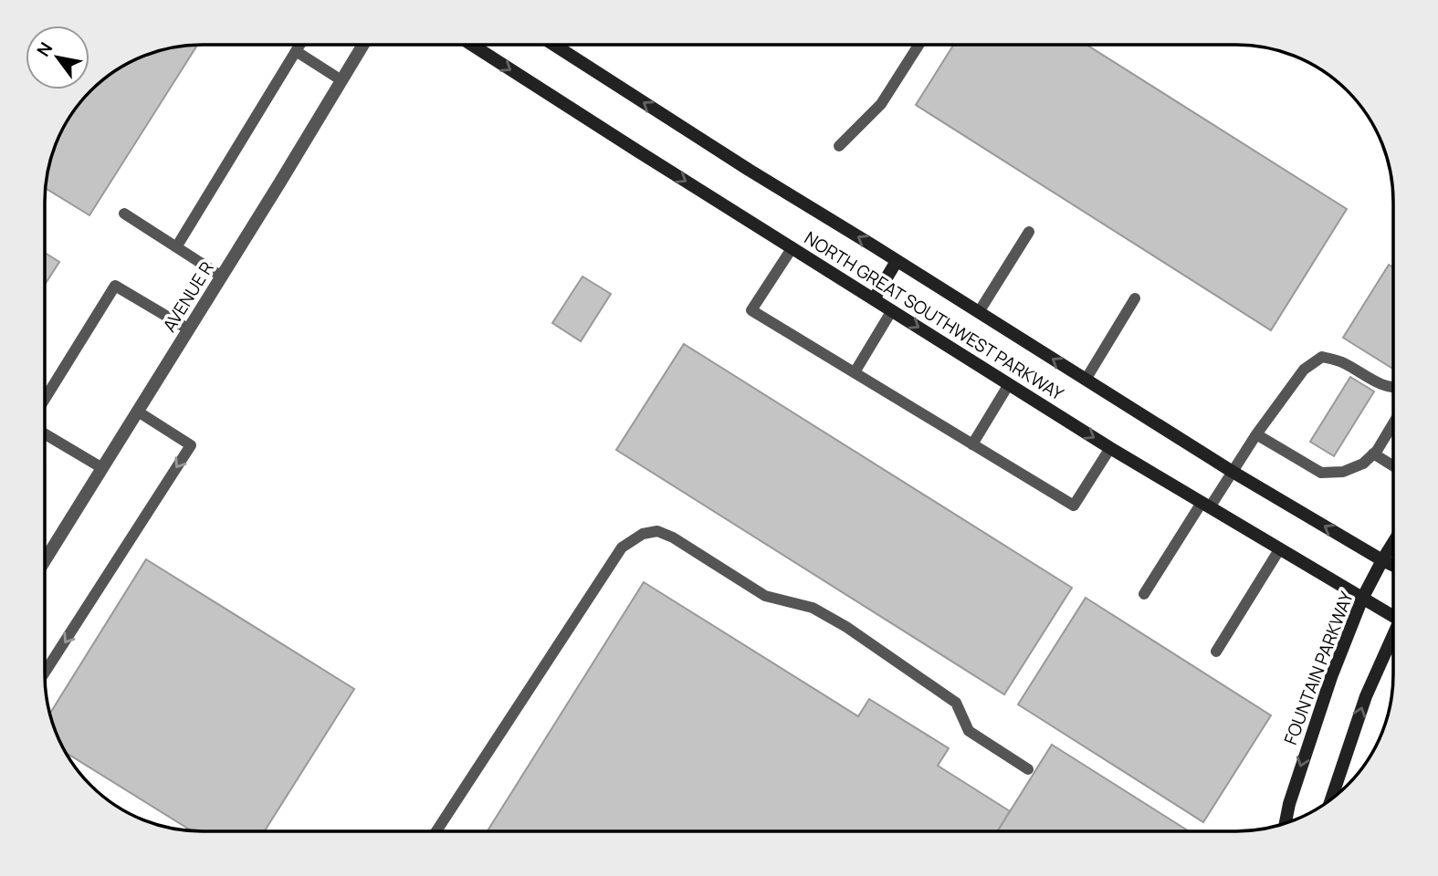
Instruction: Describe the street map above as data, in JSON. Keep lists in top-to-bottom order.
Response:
{
  "streets": {
    "street": ["AVENUE R", "NORTH GREAT SOUTHWEST PARKWAY", "FOUNTAIN PARKWAY"]
  },
  "crossings": [
    ["NORTH GREAT SOUTHWEST PARKWAY", "FOUNTAIN PARKWAY"]
  ],
  "north": "top left"
}
